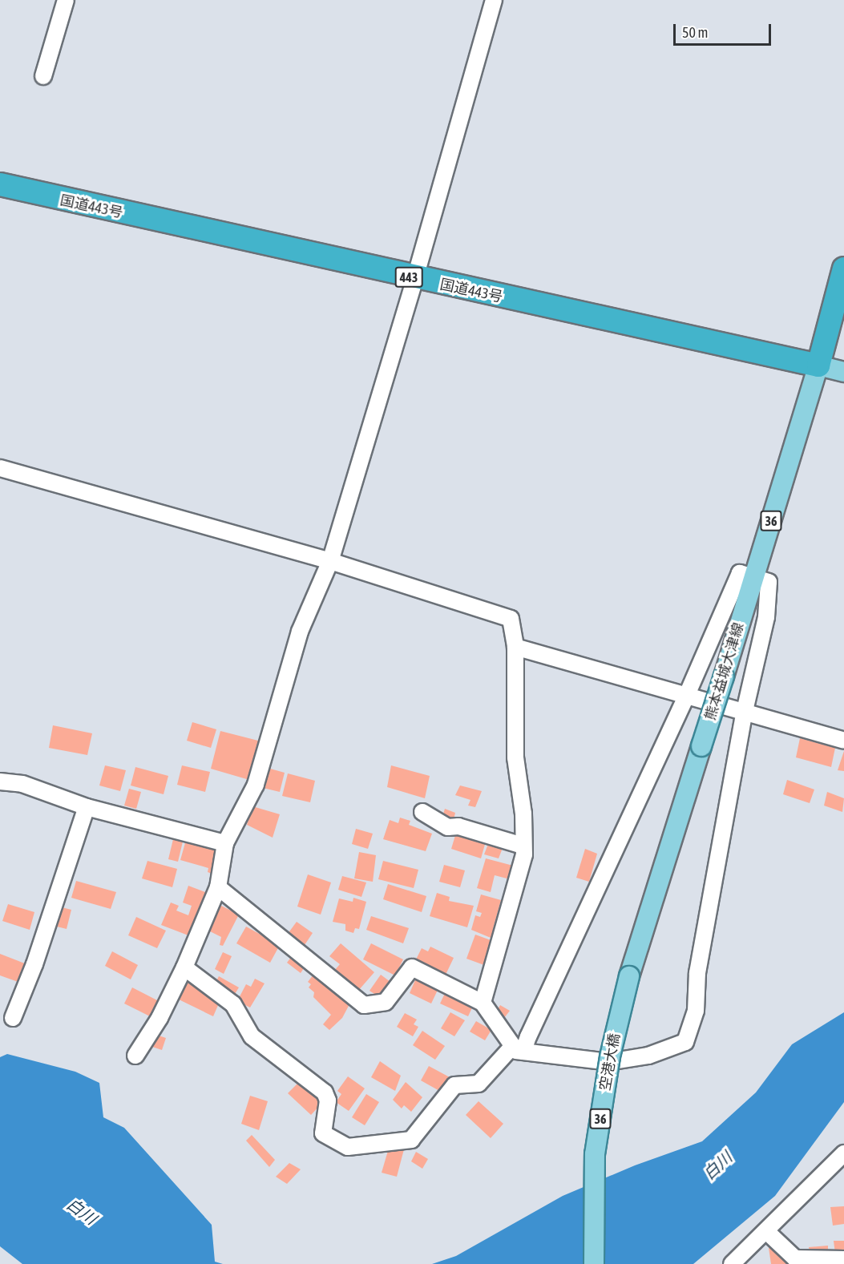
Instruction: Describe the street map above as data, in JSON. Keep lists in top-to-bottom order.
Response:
{
  "streets": {
    "highway": ["国道443号", "443"],
    "main road": ["36", "熊本益城大津線", "空港大橋"]
  },
  "crossings": [
    ["国道443号", "熊本益城大津線"],
    ["熊本益城大津線", "空港大橋"]
  ],
  "water": ["白川"],
  "scale_bar": "50 m"
}
